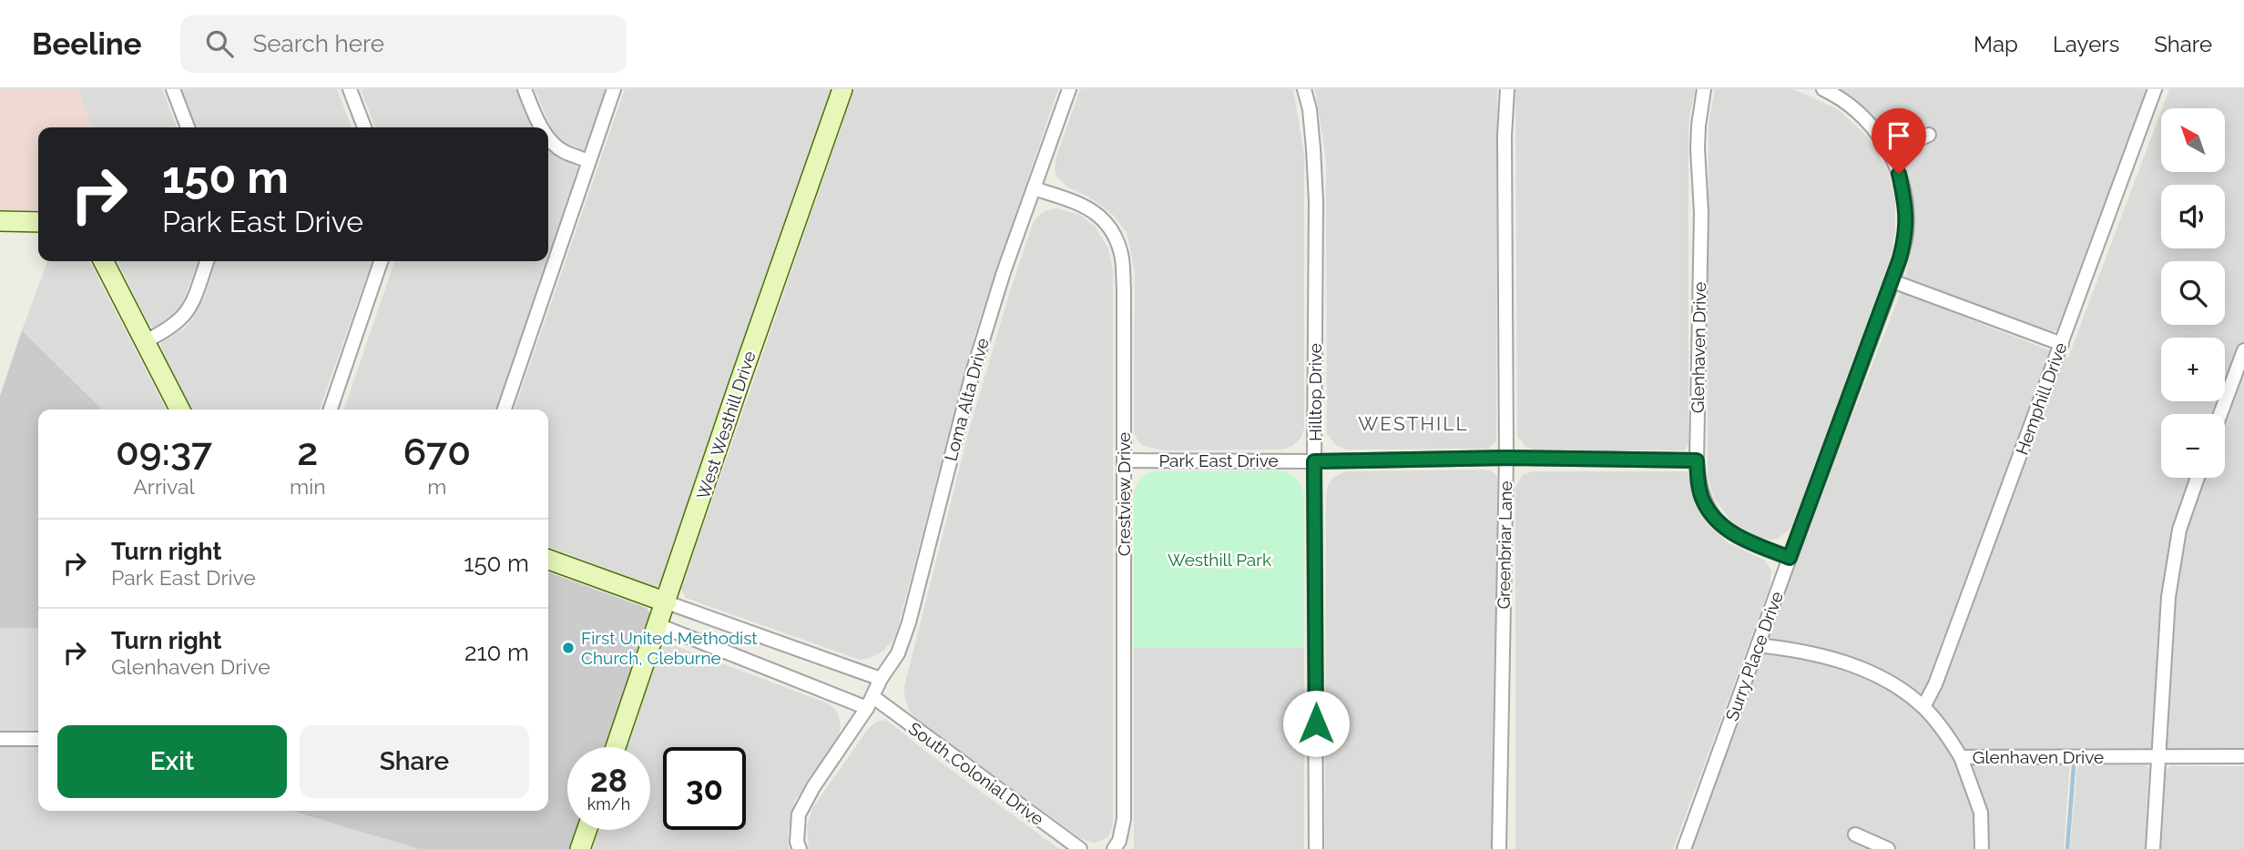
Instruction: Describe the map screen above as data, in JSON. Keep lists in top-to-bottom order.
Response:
{
  "streets": {
    "street": [
      "Glenhaven Drive",
      "Hilltop Drive",
      "Hemphill Drive",
      "Loma Alta Drive",
      "West Westhill Drive",
      "Park East Drive",
      "Crestview Drive",
      "Greenbriar Lane",
      "Surry Place Drive",
      "South Colonial Drive"
    ]
  },
  "crossings": [
    ["Glenhaven Drive", "Hemphill Drive"],
    ["Glenhaven Drive", "Park East Drive"],
    ["Glenhaven Drive", "Surry Place Drive"],
    ["Hilltop Drive", "Park East Drive"],
    ["Loma Alta Drive", "Crestview Drive"],
    ["Loma Alta Drive", "South Colonial Drive"],
    ["West Westhill Drive", "South Colonial Drive"],
    ["Park East Drive", "Crestview Drive"],
    ["Park East Drive", "Greenbriar Lane"]
  ],
  "districts": ["WESTHILL"],
  "parks": ["Westhill Park"],
  "places": ["First United Methodist Church, Cleburne"],
  "north": "top left",
  "page": {
    "header": "Beeline",
    "search": "Search here",
    "nav": ["Map", "Layers", "Share"],
    "map_buttons": ["+", "−"],
    "turn": ["150 m", "Park East Drive"],
    "eta": [
      "09:37",
      "Arrival",
      "2",
      "min",
      "670",
      "m"
    ],
    "list": [
      {
        "name": "Turn right",
        "note": "Park East Drive",
        "value": "150 m"
      },
      {
        "name": "Turn right",
        "note": "Glenhaven Drive",
        "value": "210 m"
      }
    ],
    "buttons": ["Exit", "Share"],
    "speed": "28 km/h",
    "limit": "30"
  }
}
